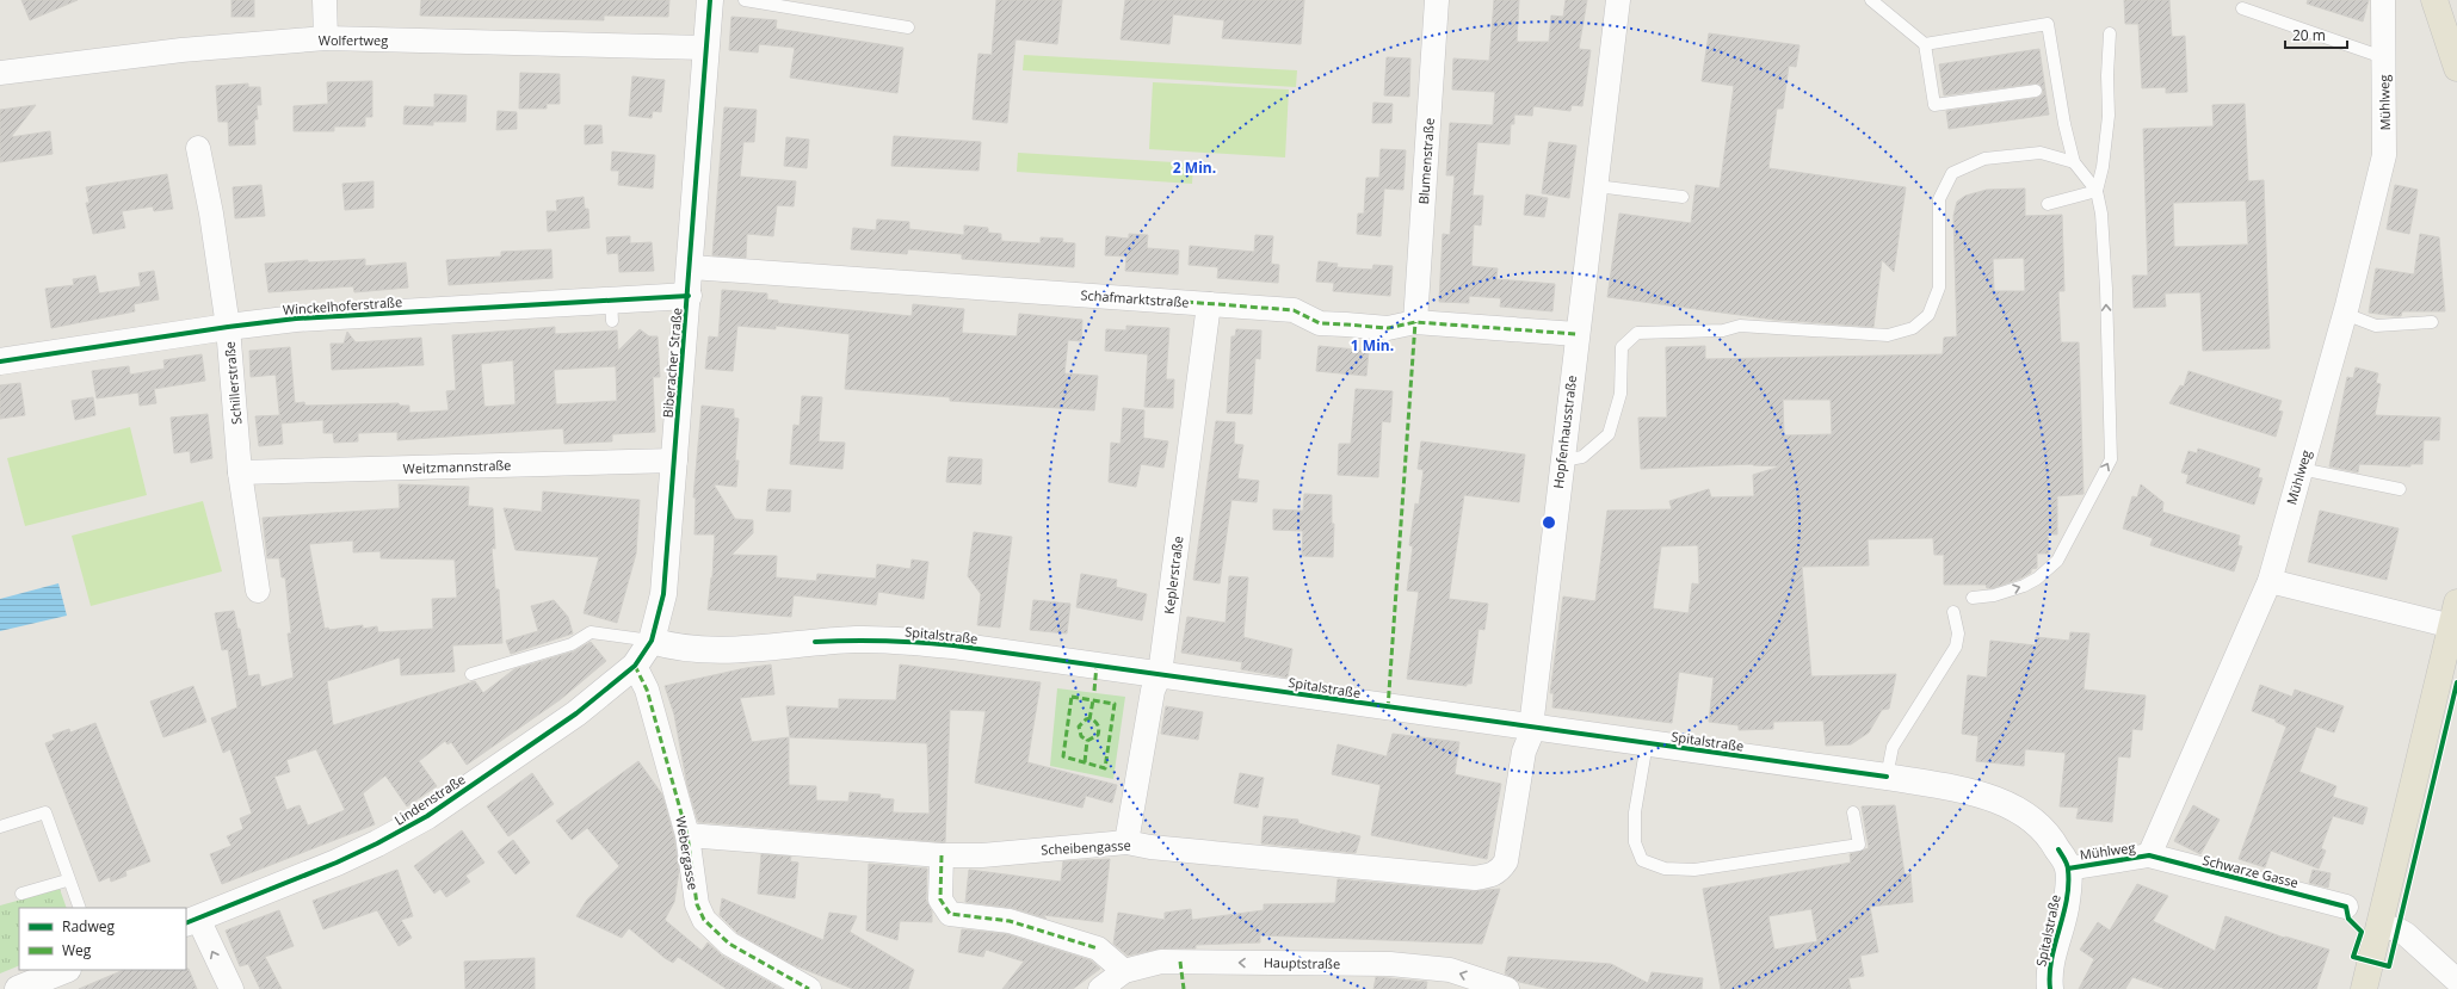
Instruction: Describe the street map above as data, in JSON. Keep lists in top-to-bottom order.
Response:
{
  "streets": {
    "street": [
      "Wolfertweg",
      "Mühlweg",
      "Blumenstraße",
      "Schafmarktstraße",
      "Winckelhoferstraße",
      "Biberacher Straße",
      "Schillerstraße",
      "Hopfenhausstraße",
      "Weitzmannstraße",
      "Keplerstraße",
      "Spitalstraße",
      "Lindenstraße",
      "Scheibengasse",
      "Webergasse",
      "Schwarze Gasse",
      "Hauptstraße"
    ]
  },
  "crossings": [
    ["Wolfertweg", "Biberacher Straße"],
    ["Mühlweg", "Spitalstraße"],
    ["Mühlweg", "Schwarze Gasse"],
    ["Blumenstraße", "Schafmarktstraße"],
    ["Schafmarktstraße", "Biberacher Straße"],
    ["Schafmarktstraße", "Hopfenhausstraße"],
    ["Schafmarktstraße", "Keplerstraße"],
    ["Winckelhoferstraße", "Biberacher Straße"],
    ["Winckelhoferstraße", "Schillerstraße"],
    ["Biberacher Straße", "Weitzmannstraße"],
    ["Biberacher Straße", "Spitalstraße"],
    ["Biberacher Straße", "Lindenstraße"],
    ["Schillerstraße", "Weitzmannstraße"],
    ["Hopfenhausstraße", "Spitalstraße"],
    ["Hopfenhausstraße", "Scheibengasse"],
    ["Keplerstraße", "Spitalstraße"],
    ["Keplerstraße", "Scheibengasse"],
    ["Spitalstraße", "Lindenstraße"],
    ["Lindenstraße", "Webergasse"],
    ["Scheibengasse", "Webergasse"]
  ],
  "one_way": ["Hauptstraße"],
  "legend": ["Radweg", "Weg"],
  "scale_bar": "20 m",
  "rings": ["2 Min.", "1 Min."]
}
